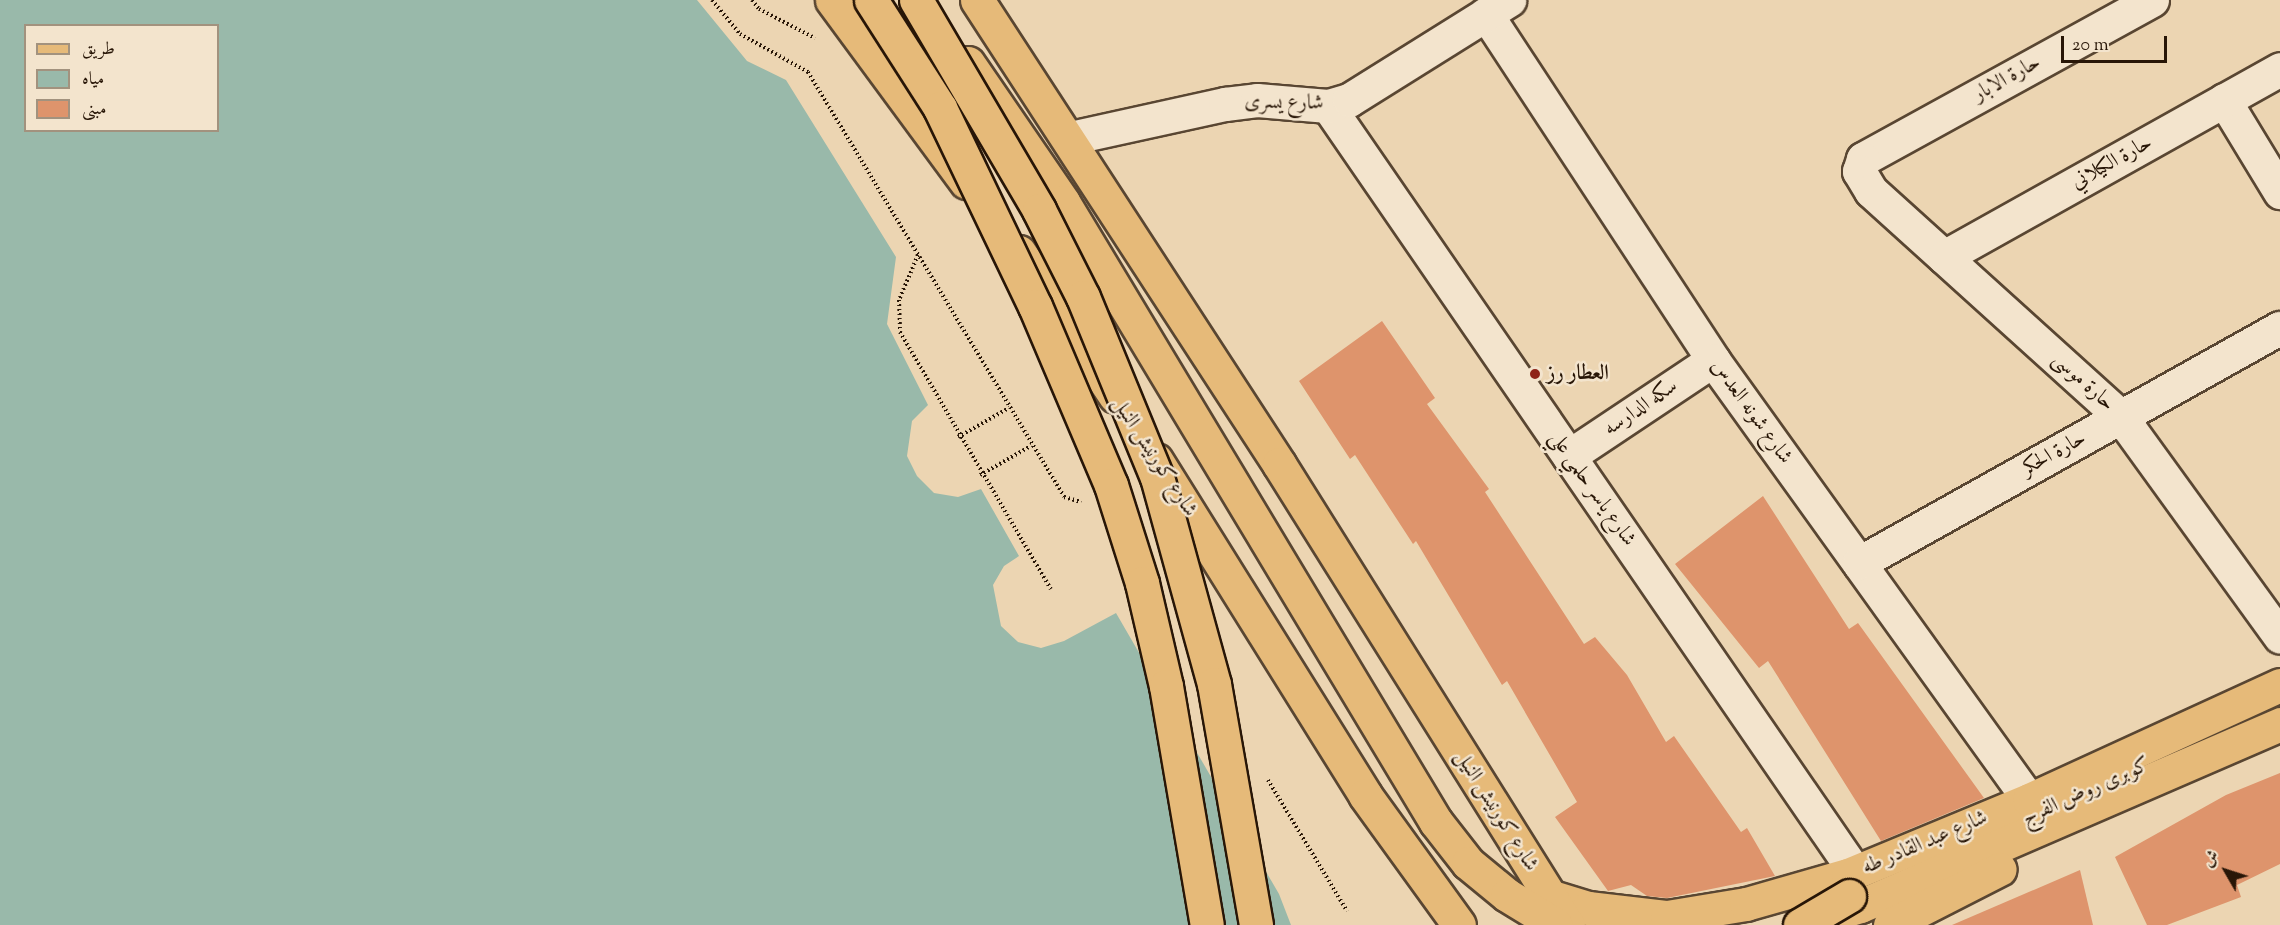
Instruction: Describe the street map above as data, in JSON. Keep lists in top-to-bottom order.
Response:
{
  "streets": {
    "main road": ["شارع كورنيش النيل", "كوبرى روض الفرج", "شارع عبد القادر طه"],
    "street": [
      "حارة الابار",
      "شارع يسرى",
      "حارة الكيلاني",
      "حارة موسى",
      "سكه الدارسه",
      "شارع شونه العدس",
      "حارة الحكر",
      "شارع ياسر حلمي علي"
    ]
  },
  "crossings": [
    ["حارة الابار", "حارة موسى"],
    ["شارع يسرى", "شارع شونه العدس"],
    ["شارع يسرى", "شارع كورنيش النيل"],
    ["شارع يسرى", "شارع ياسر حلمي علي"],
    ["حارة الكيلاني", "حارة موسى"],
    ["حارة موسى", "حارة الحكر"],
    ["سكه الدارسه", "شارع شونه العدس"],
    ["سكه الدارسه", "شارع ياسر حلمي علي"],
    ["شارع شونه العدس", "حارة الحكر"],
    ["شارع شونه العدس", "شارع عبد القادر طه"],
    ["شارع كورنيش النيل", "شارع عبد القادر طه"],
    ["شارع ياسر حلمي علي", "كوبرى روض الفرج"],
    ["شارع ياسر حلمي علي", "شارع عبد القادر طه"],
    ["كوبرى روض الفرج", "شارع عبد القادر طه"]
  ],
  "places": ["العطار رز"],
  "legend": ["طريق", "مياه", "مبنى"],
  "scale_bar": "20 m",
  "north": "top left"
}
